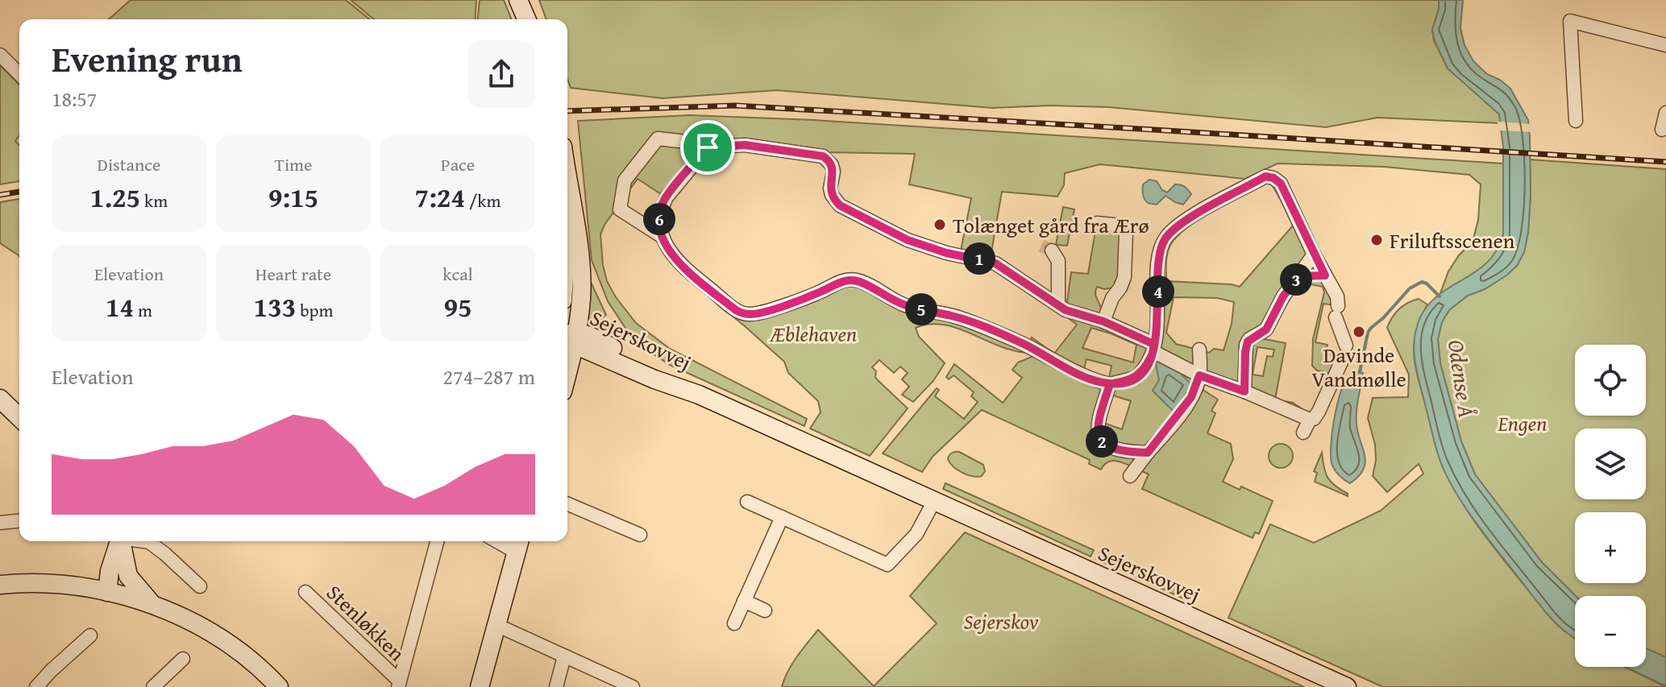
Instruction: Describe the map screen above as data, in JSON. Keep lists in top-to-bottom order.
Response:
{
  "streets": {
    "street": ["Sejerskovvej", "Stenløkken"]
  },
  "water": ["Odense Å"],
  "parks": ["Æblehaven", "Engen", "Sejerskov"],
  "places": ["Tolænget gård fra Ærø", "Friluftsscenen", "Davinde Vandmølle"],
  "page": {
    "heading": ["Evening run", "18:57"],
    "stats": [
      ["Distance", "1.25 km"],
      ["Time", "9:15"],
      ["Pace", "7:24 /km"],
      ["Elevation", "14 m"],
      ["Heart rate", "133 bpm"],
      ["kcal", "95"]
    ],
    "pins": [
      "6",
      "1",
      "3",
      "4",
      "5",
      "2"
    ],
    "map_buttons": ["+", "−"],
    "chart": ["Elevation", "274–287 m"]
  }
}
